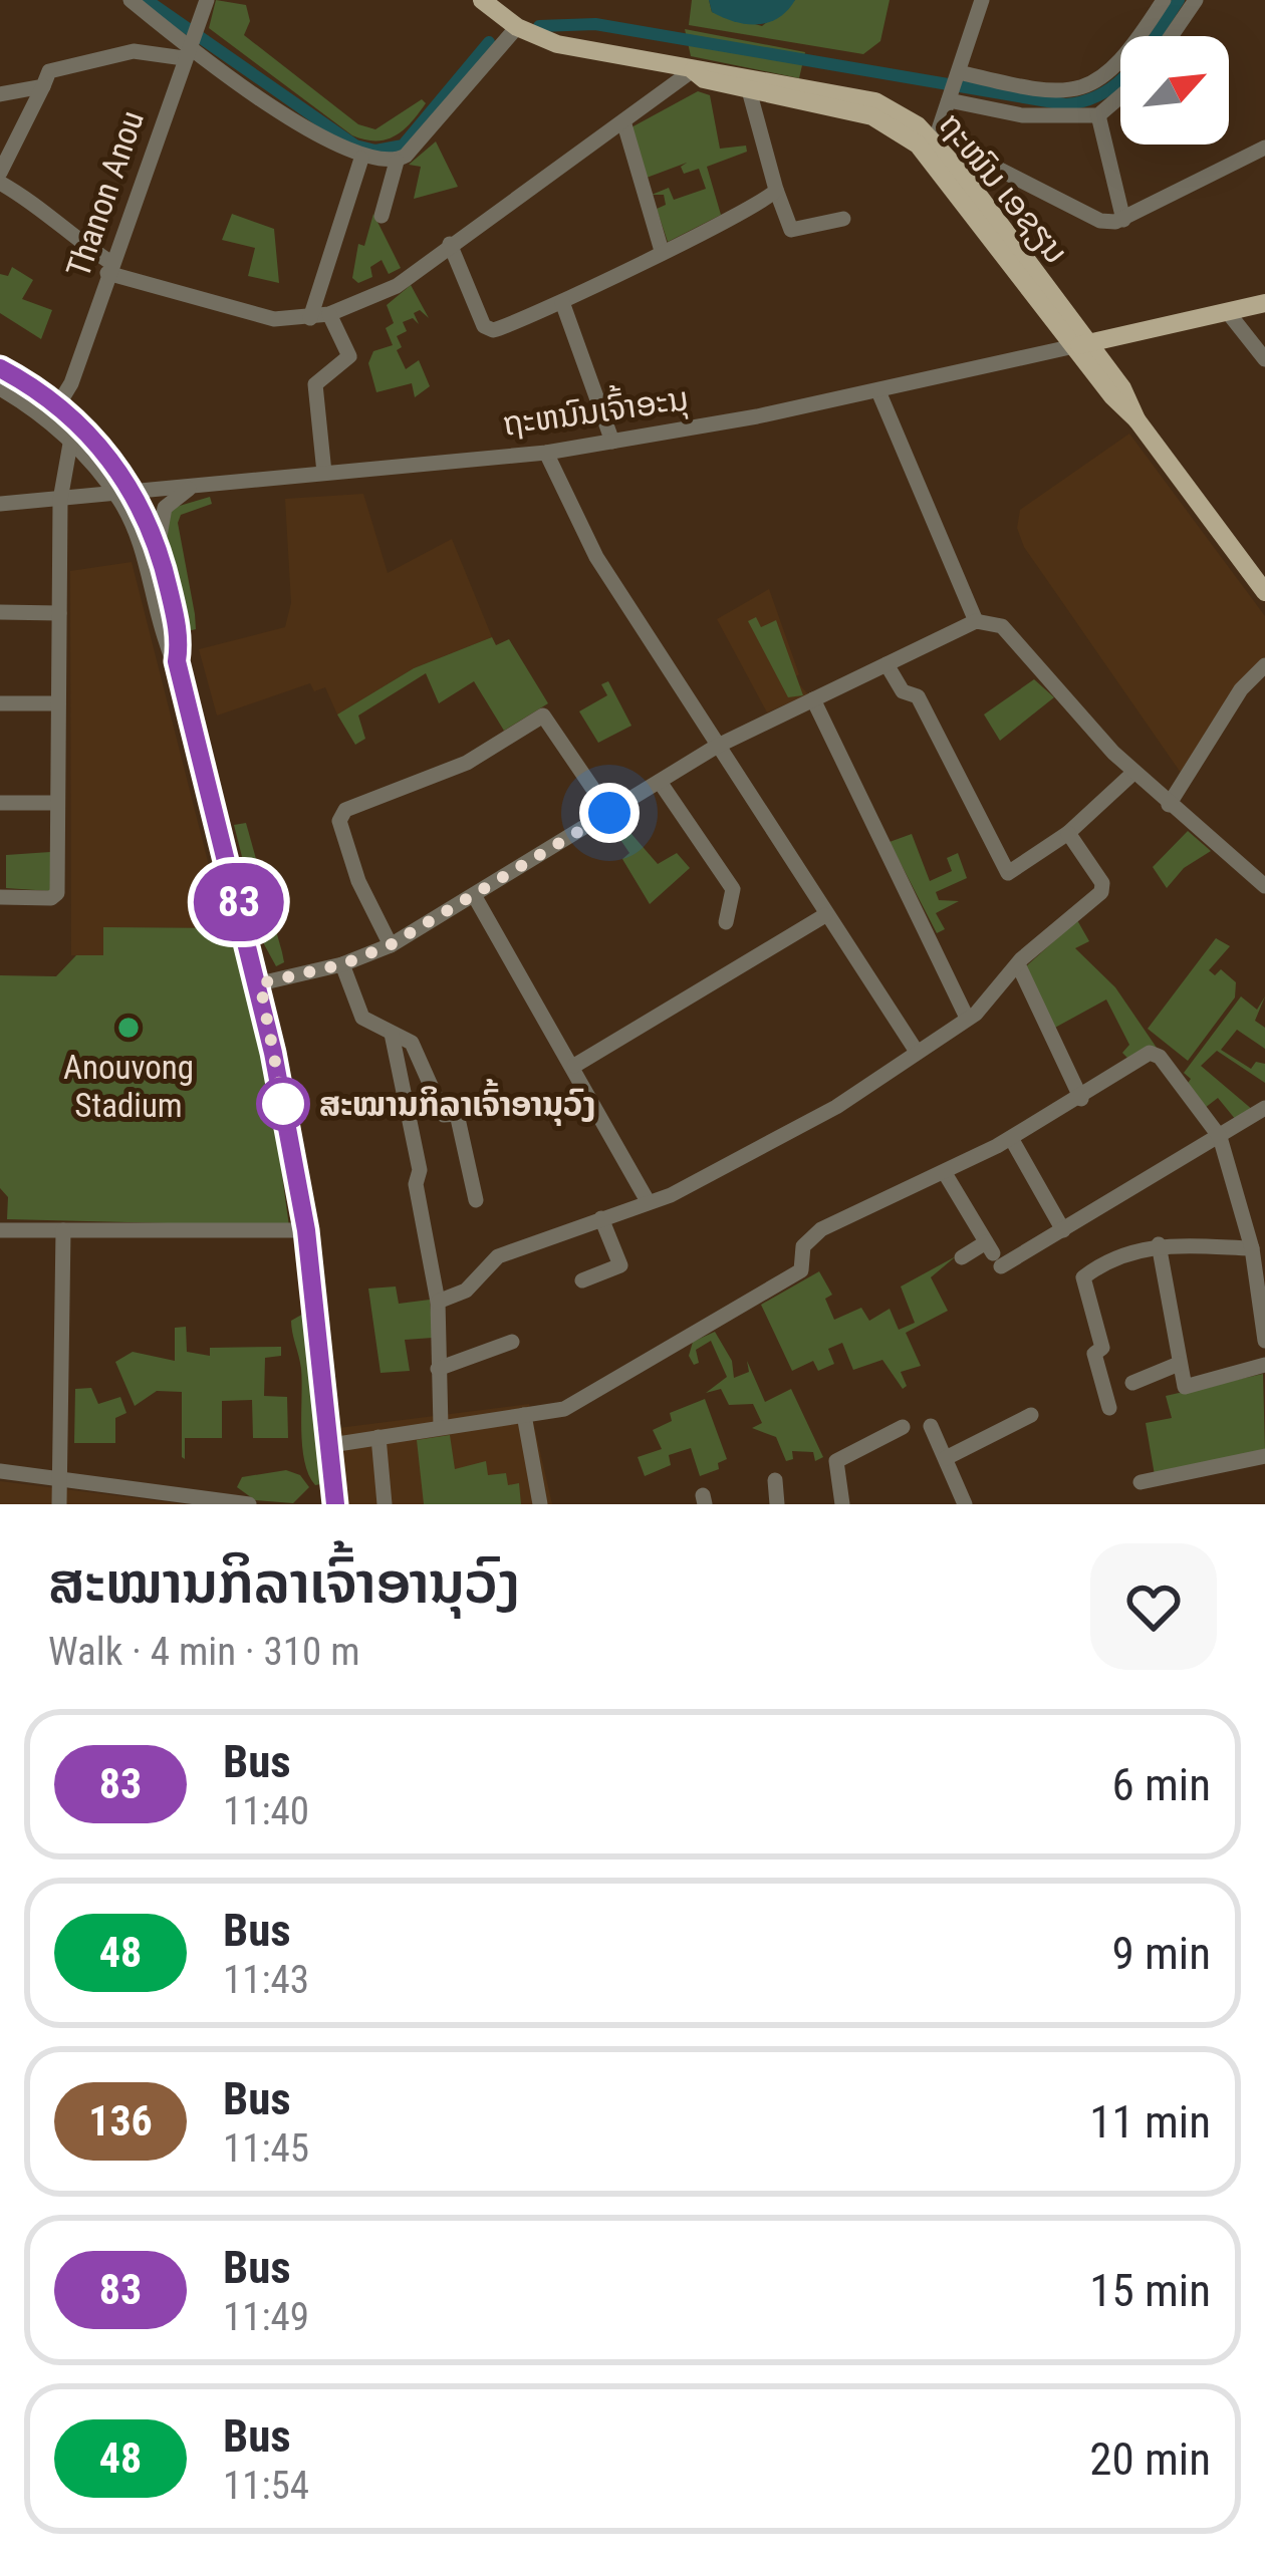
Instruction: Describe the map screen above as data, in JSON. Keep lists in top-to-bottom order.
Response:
{
  "streets": {
    "main road": ["ຖະໜົນ ເອຊຽນ"],
    "street": ["Thanon Anou", "ຖະຫນົນເຈົ້າອະນຸ"]
  },
  "crossings": [
    ["ຖະໜົນ ເອຊຽນ", "ຖະຫນົນເຈົ້າອະນຸ"]
  ],
  "places": ["Anouvong Stadium", "ສະໝານກິລາເຈົ້າອານຸວົງ"],
  "lines": ["bus line 83"],
  "north": "top right",
  "page": {
    "on_map": "83",
    "heading": ["ສະໝານກິລາເຈົ້າອານຸວົງ", "Walk · 4 min · 310 m"],
    "list": [
      {
        "mark": "83",
        "name": "Bus",
        "note": "11:40",
        "value": "6 min"
      },
      {
        "mark": "48",
        "name": "Bus",
        "note": "11:43",
        "value": "9 min"
      },
      {
        "mark": "136",
        "name": "Bus",
        "note": "11:45",
        "value": "11 min"
      },
      {
        "mark": "83",
        "name": "Bus",
        "note": "11:49",
        "value": "15 min"
      },
      {
        "mark": "48",
        "name": "Bus",
        "note": "11:54",
        "value": "20 min"
      }
    ]
  }
}
